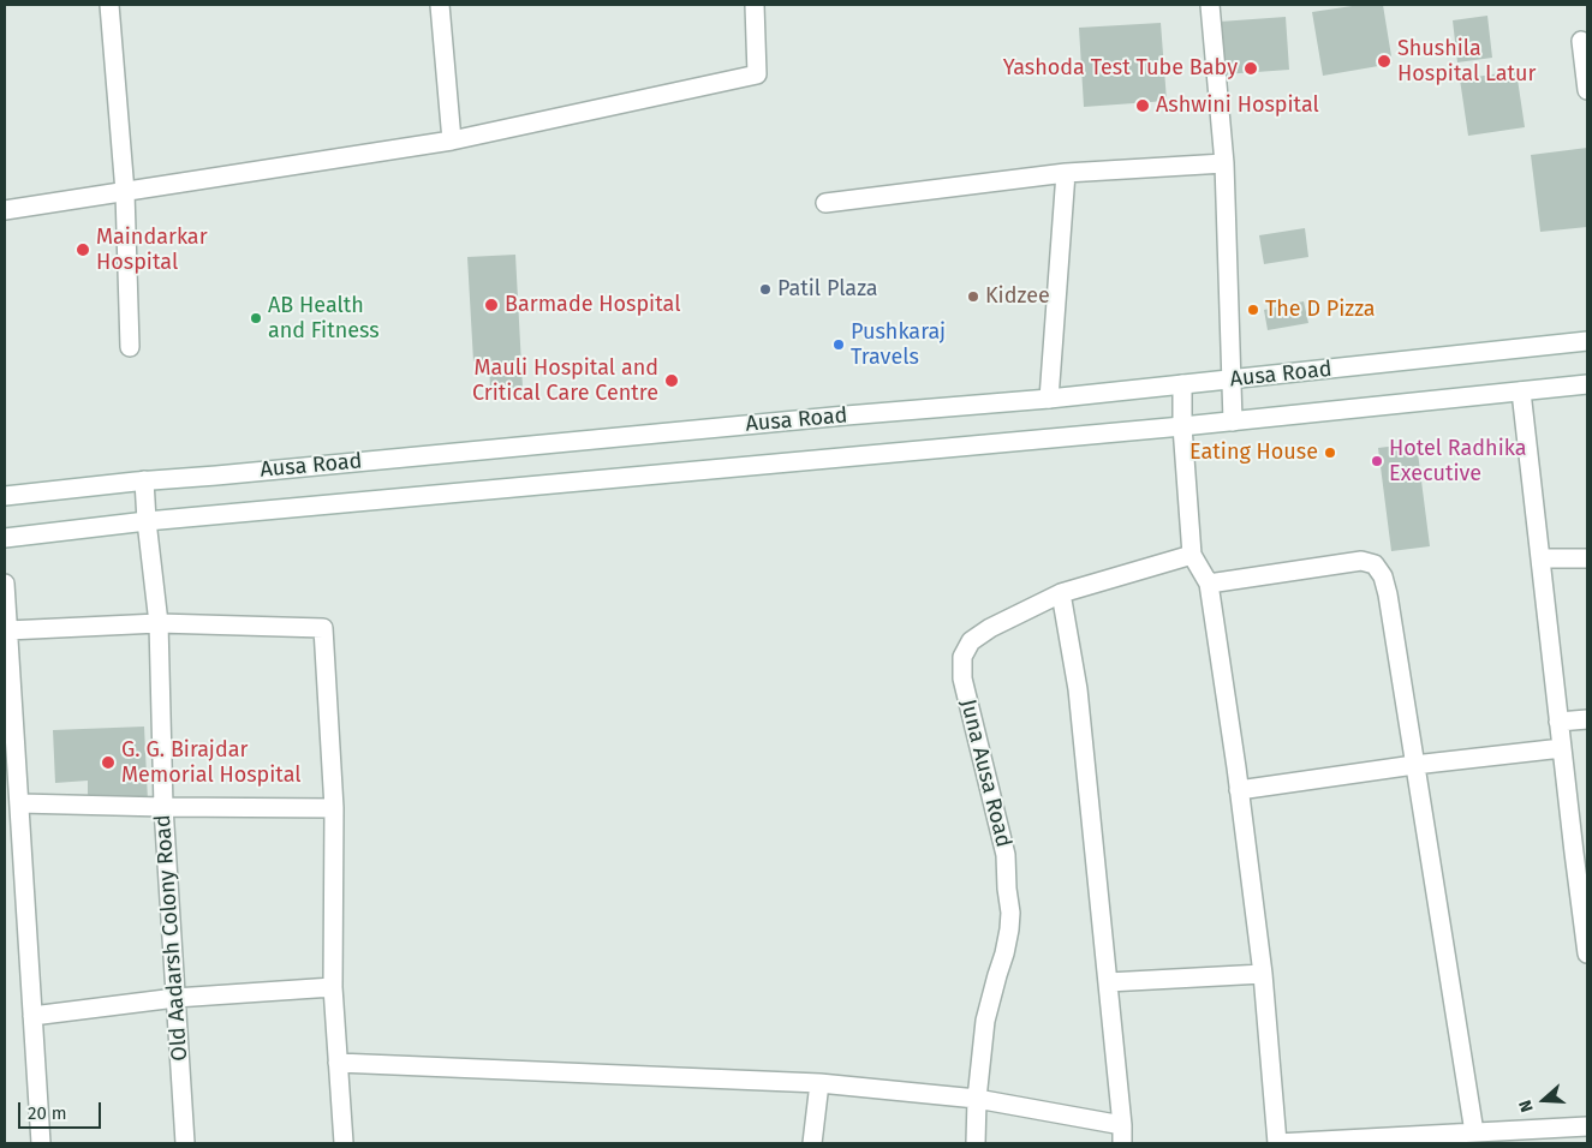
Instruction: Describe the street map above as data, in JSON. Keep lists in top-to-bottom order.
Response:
{
  "streets": {
    "street": ["Ausa Road", "Juna Ausa Road", "Old Aadarsh Colony Road"]
  },
  "crossings": [
    ["Ausa Road", "Old Aadarsh Colony Road"]
  ],
  "places": [
    "Shushila Hospital Latur",
    "Yashoda Test Tube Baby",
    "Ashwini Hospital",
    "Maindarkar Hospital",
    "Patil Plaza",
    "Kidzee",
    "Barmade Hospital",
    "The D Pizza",
    "AB Health and Fitness",
    "Pushkaraj Travels",
    "Mauli Hospital and Critical Care Centre",
    "Eating House",
    "Hotel Radhika Executive",
    "G. G. Birajdar Memorial Hospital"
  ],
  "scale_bar": "20 m",
  "north": "left"
}
